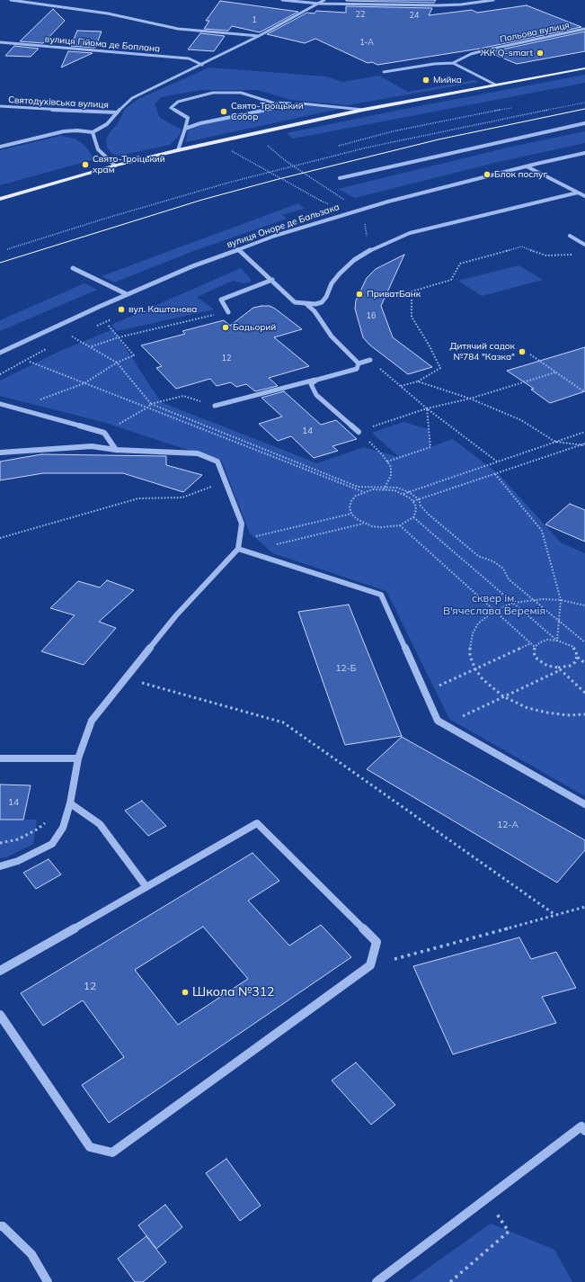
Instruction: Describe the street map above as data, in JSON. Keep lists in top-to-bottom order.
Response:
{
  "streets": {
    "street": [
      "Польова вулиця",
      "вулиця Гійома де Боплана",
      "Святодухівська вулиця",
      "вулиця Оноре де Бальзака"
    ]
  },
  "parks": ["сквер ім. В'ячеслава Веремія"],
  "places": [
    "ЖК Q-smart",
    "Мийка",
    "Свято-Троїцький Собор",
    "Свято-Троїцький храм",
    "Блок послуг",
    "ПриватБанк",
    "вул. Каштанова",
    "Бадьорий",
    "Дитячий садок №784 \"Казка\"",
    "Школа №312"
  ],
  "house_numbers": [
    "22",
    "24",
    "1",
    "1-А",
    "16",
    "12",
    "14",
    "12-Б",
    "14",
    "12-А",
    "12"
  ]
}
